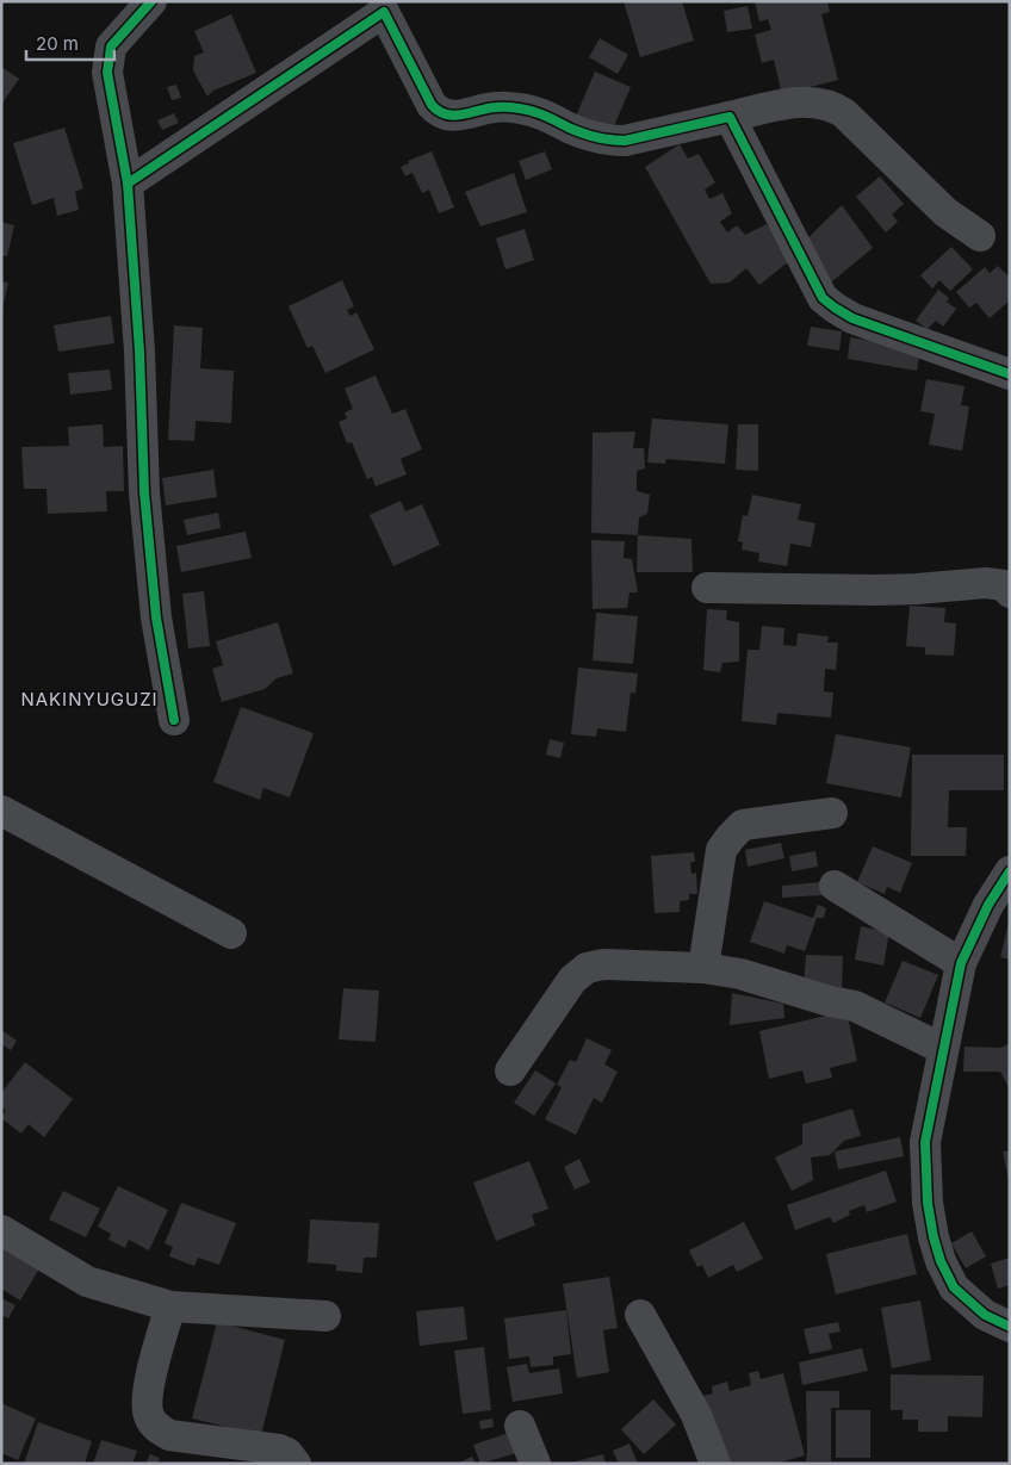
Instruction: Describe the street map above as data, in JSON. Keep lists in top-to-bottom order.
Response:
{
  "districts": ["NAKINYUGUZI"],
  "scale_bar": "20 m"
}
